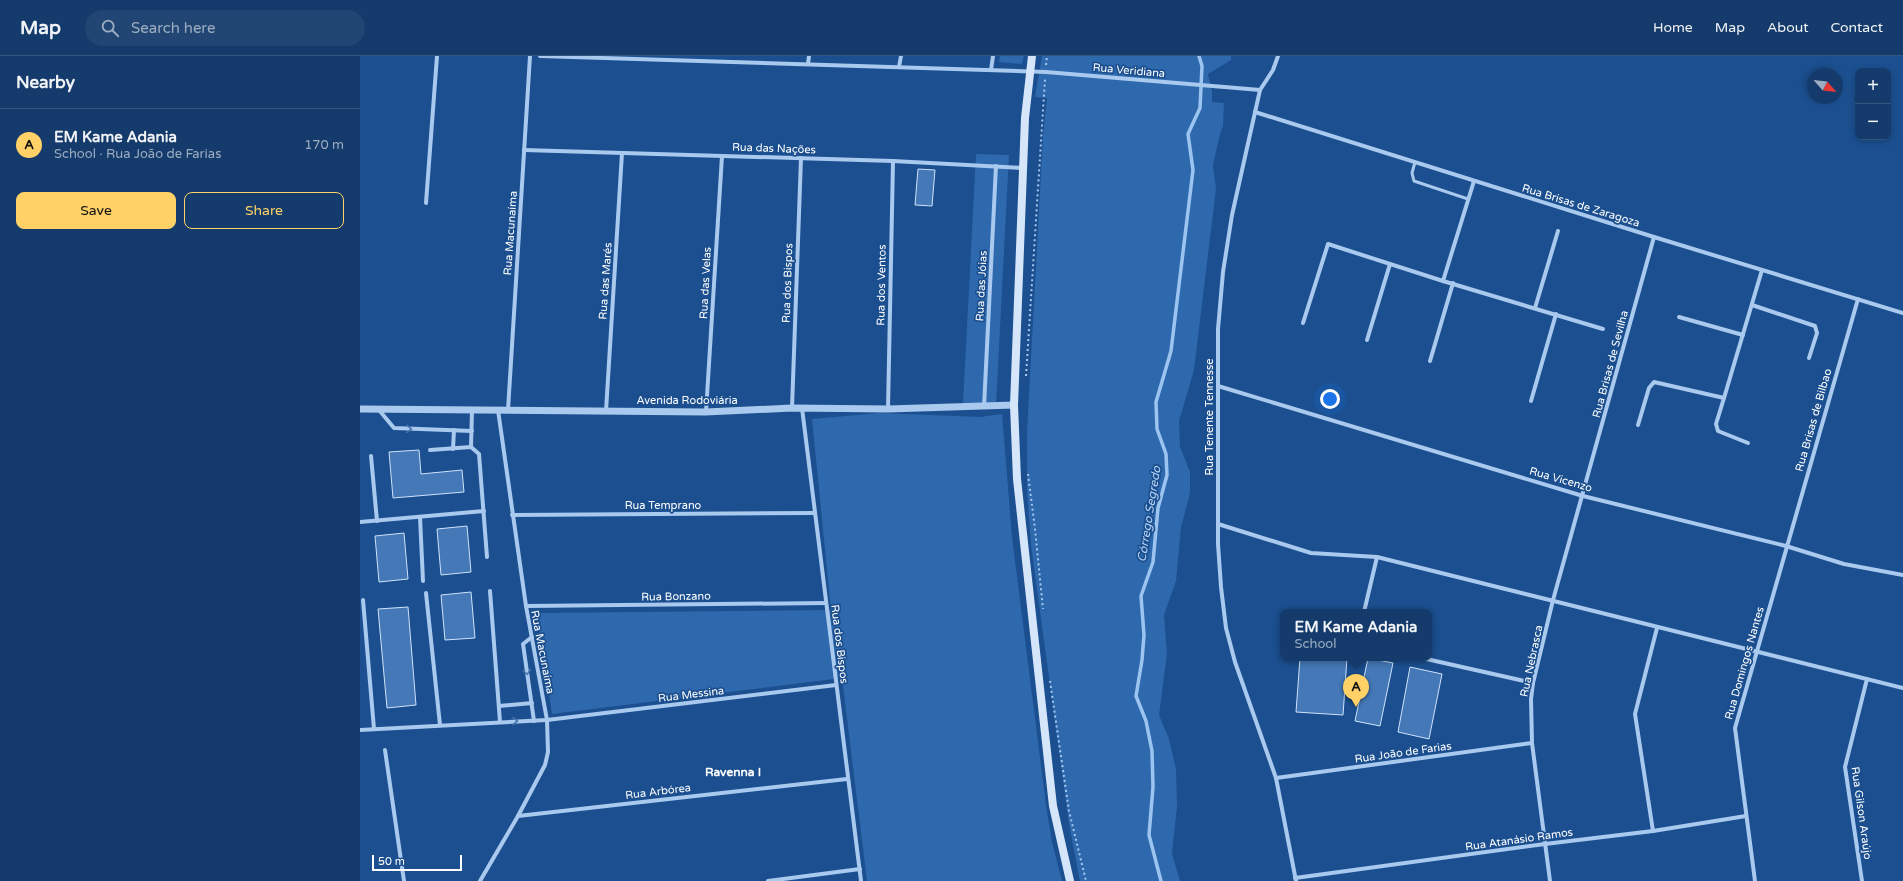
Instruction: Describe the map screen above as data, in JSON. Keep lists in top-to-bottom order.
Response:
{
  "streets": {
    "street": [
      "Rua Veridiana",
      "Rua das Nações",
      "Rua Brisas de Zaragoza",
      "Rua Macunaíma",
      "Rua das Marés",
      "Rua das Velas",
      "Rua dos Bispos",
      "Rua dos Ventos",
      "Rua das Jóias",
      "Rua Brisas de Sevilha",
      "Avenida Rodoviária",
      "Rua Tenente Tennesse",
      "Rua Brisas de Bilbao",
      "Rua Vicenzo",
      "Rua Temprano",
      "Rua Bonzano",
      "Rua Nebrasca",
      "Rua Domingos Nantes",
      "Rua Messina",
      "Rua João de Farias",
      "Rua Arbórea",
      "Rua Gilson Araújo",
      "Rua Atanásio Ramos"
    ]
  },
  "crossings": [
    ["Rua Veridiana", "Rua Tenente Tennesse"],
    ["Rua das Nações", "Rua Macunaíma"],
    ["Rua das Nações", "Rua das Marés"],
    ["Rua das Nações", "Rua das Velas"],
    ["Rua das Nações", "Rua dos Bispos"],
    ["Rua das Nações", "Rua dos Ventos"],
    ["Rua das Nações", "Rua das Jóias"],
    ["Rua Brisas de Zaragoza", "Rua Brisas de Sevilha"],
    ["Rua Brisas de Zaragoza", "Rua Tenente Tennesse"],
    ["Rua Brisas de Zaragoza", "Rua Brisas de Bilbao"],
    ["Rua Macunaíma", "Avenida Rodoviária"],
    ["Rua Macunaíma", "Rua Temprano"],
    ["Rua Macunaíma", "Rua Bonzano"],
    ["Rua Macunaíma", "Rua Messina"],
    ["Rua Macunaíma", "Rua Arbórea"],
    ["Rua das Marés", "Avenida Rodoviária"],
    ["Rua das Velas", "Avenida Rodoviária"],
    ["Rua dos Bispos", "Avenida Rodoviária"],
    ["Rua dos Bispos", "Rua Temprano"],
    ["Rua dos Bispos", "Rua Bonzano"],
    ["Rua dos Bispos", "Rua Messina"],
    ["Rua dos Bispos", "Rua Arbórea"],
    ["Rua dos Ventos", "Avenida Rodoviária"],
    ["Rua das Jóias", "Avenida Rodoviária"],
    ["Rua Brisas de Sevilha", "Rua Vicenzo"],
    ["Rua Brisas de Sevilha", "Rua Nebrasca"],
    ["Rua Tenente Tennesse", "Rua Vicenzo"],
    ["Rua Tenente Tennesse", "Rua João de Farias"],
    ["Rua Tenente Tennesse", "Rua Atanásio Ramos"],
    ["Rua Brisas de Bilbao", "Rua Vicenzo"],
    ["Rua Brisas de Bilbao", "Rua Domingos Nantes"],
    ["Rua Vicenzo", "Rua Nebrasca"],
    ["Rua Vicenzo", "Rua Domingos Nantes"],
    ["Rua Nebrasca", "Rua João de Farias"],
    ["Rua Nebrasca", "Rua Atanásio Ramos"],
    ["Rua Domingos Nantes", "Rua Atanásio Ramos"]
  ],
  "districts": ["Ravenna I"],
  "water": ["Córrego Segredo"],
  "scale_bar": "50 m",
  "north": "bottom right",
  "page": {
    "header": "Map",
    "search": "Search here",
    "nav": [
      "Home",
      "Map",
      "About",
      "Contact"
    ],
    "heading": "Nearby",
    "map_buttons": ["+", "−"],
    "list": [
      {
        "mark": "A",
        "name": "EM Kame Adania",
        "note": "School · Rua João de Farias",
        "value": "170 m"
      }
    ],
    "buttons": ["Save", "Share"],
    "popup": ["EM Kame Adania", "School"],
    "pins": "A",
    "scale": "50 m"
  }
}
